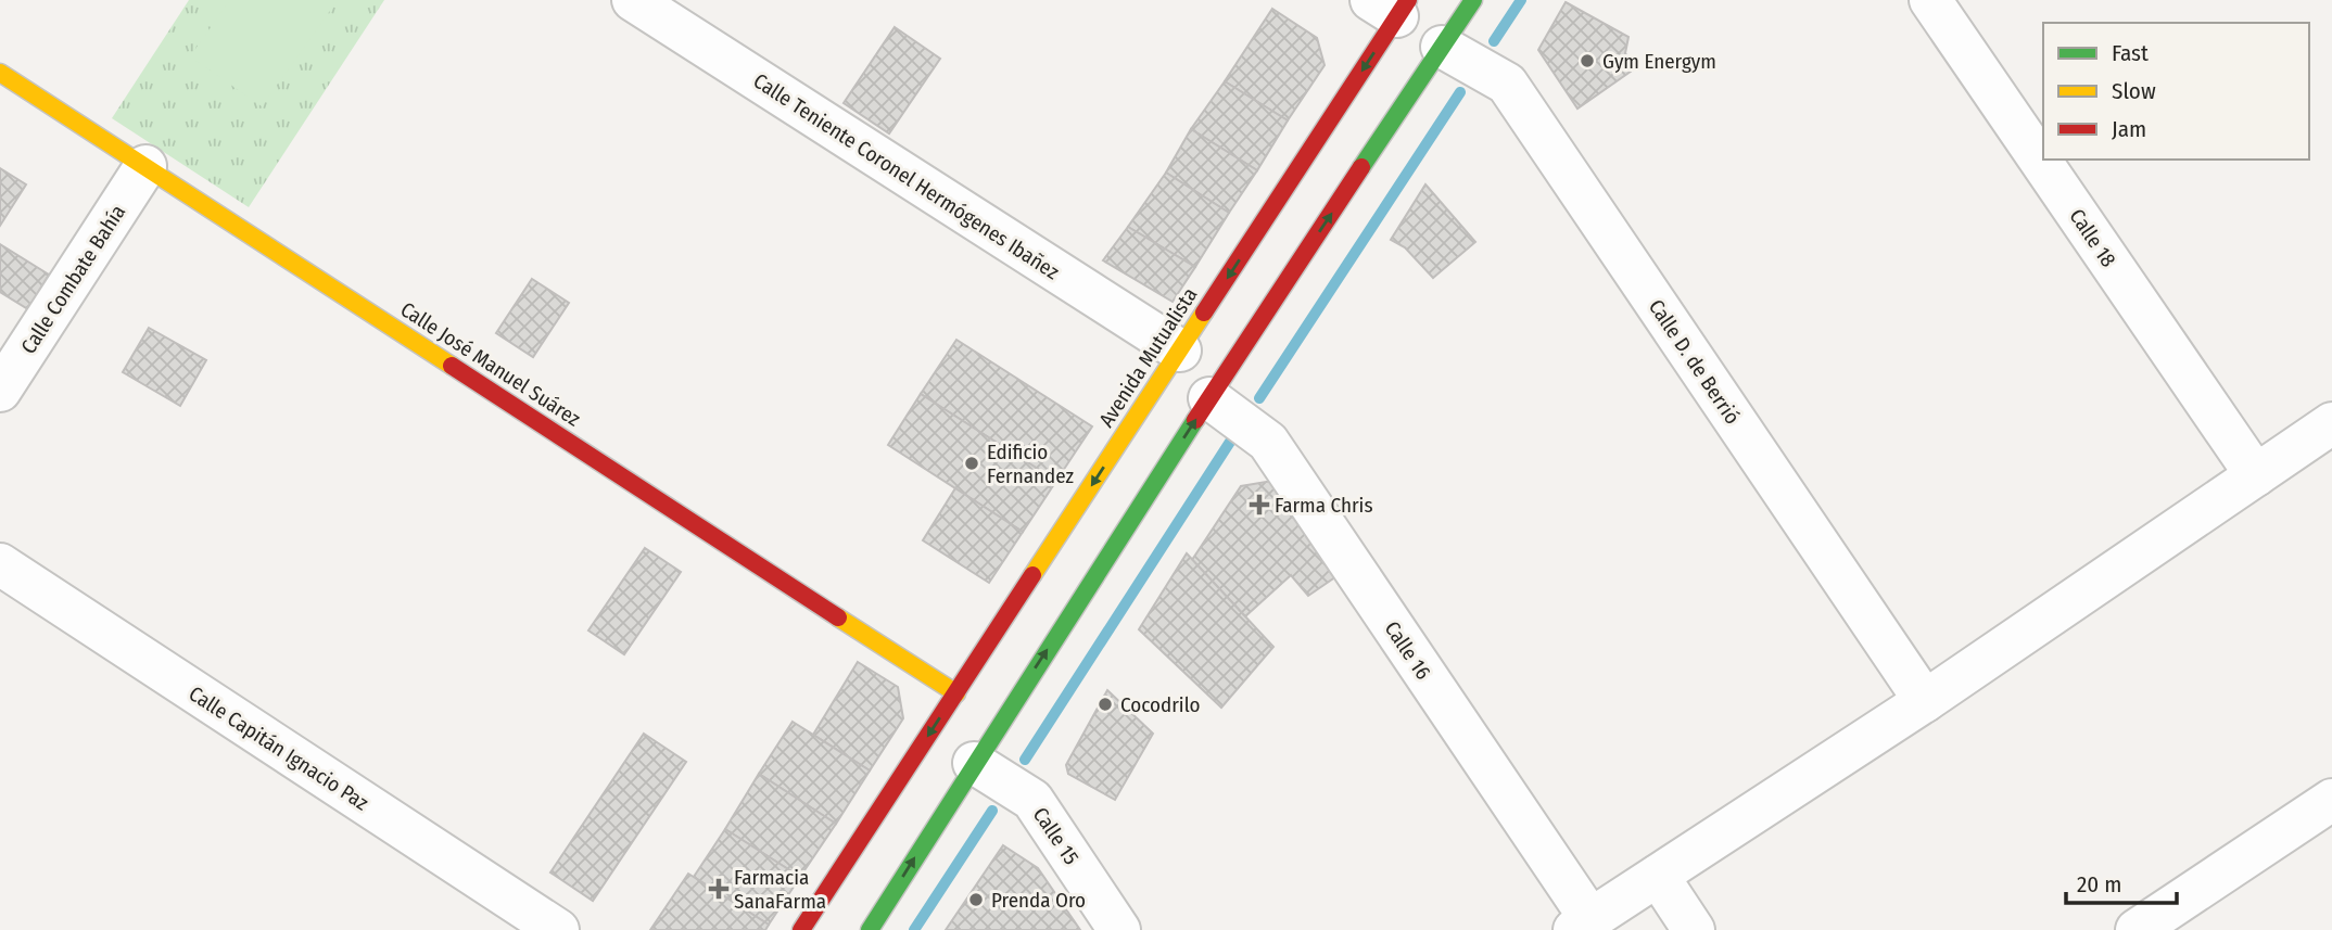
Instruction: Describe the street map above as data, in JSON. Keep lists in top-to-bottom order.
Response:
{
  "streets": {
    "main road": ["Avenida Mutualista", "Calle José Manuel Suárez"],
    "street": [
      "Calle Teniente Coronel Hermógenes Ibañez",
      "Calle 18",
      "Calle Combate Bahía",
      "Calle D. de Berrió",
      "Calle 16",
      "Calle Capitán Ignacio Paz",
      "Calle 15"
    ]
  },
  "crossings": [
    ["Calle Teniente Coronel Hermógenes Ibañez", "Avenida Mutualista"],
    ["Calle Combate Bahía", "Calle José Manuel Suárez"],
    ["Avenida Mutualista", "Calle José Manuel Suárez"]
  ],
  "places": {
    "other": [
      "Gym Energym",
      "Edificio Fernandez",
      "Cocodrilo",
      "Prenda Oro"
    ],
    "health": ["Farma Chris", "Farmacia SanaFarma"]
  },
  "legend": ["Fast", "Slow", "Jam"],
  "scale_bar": "20 m"
}
